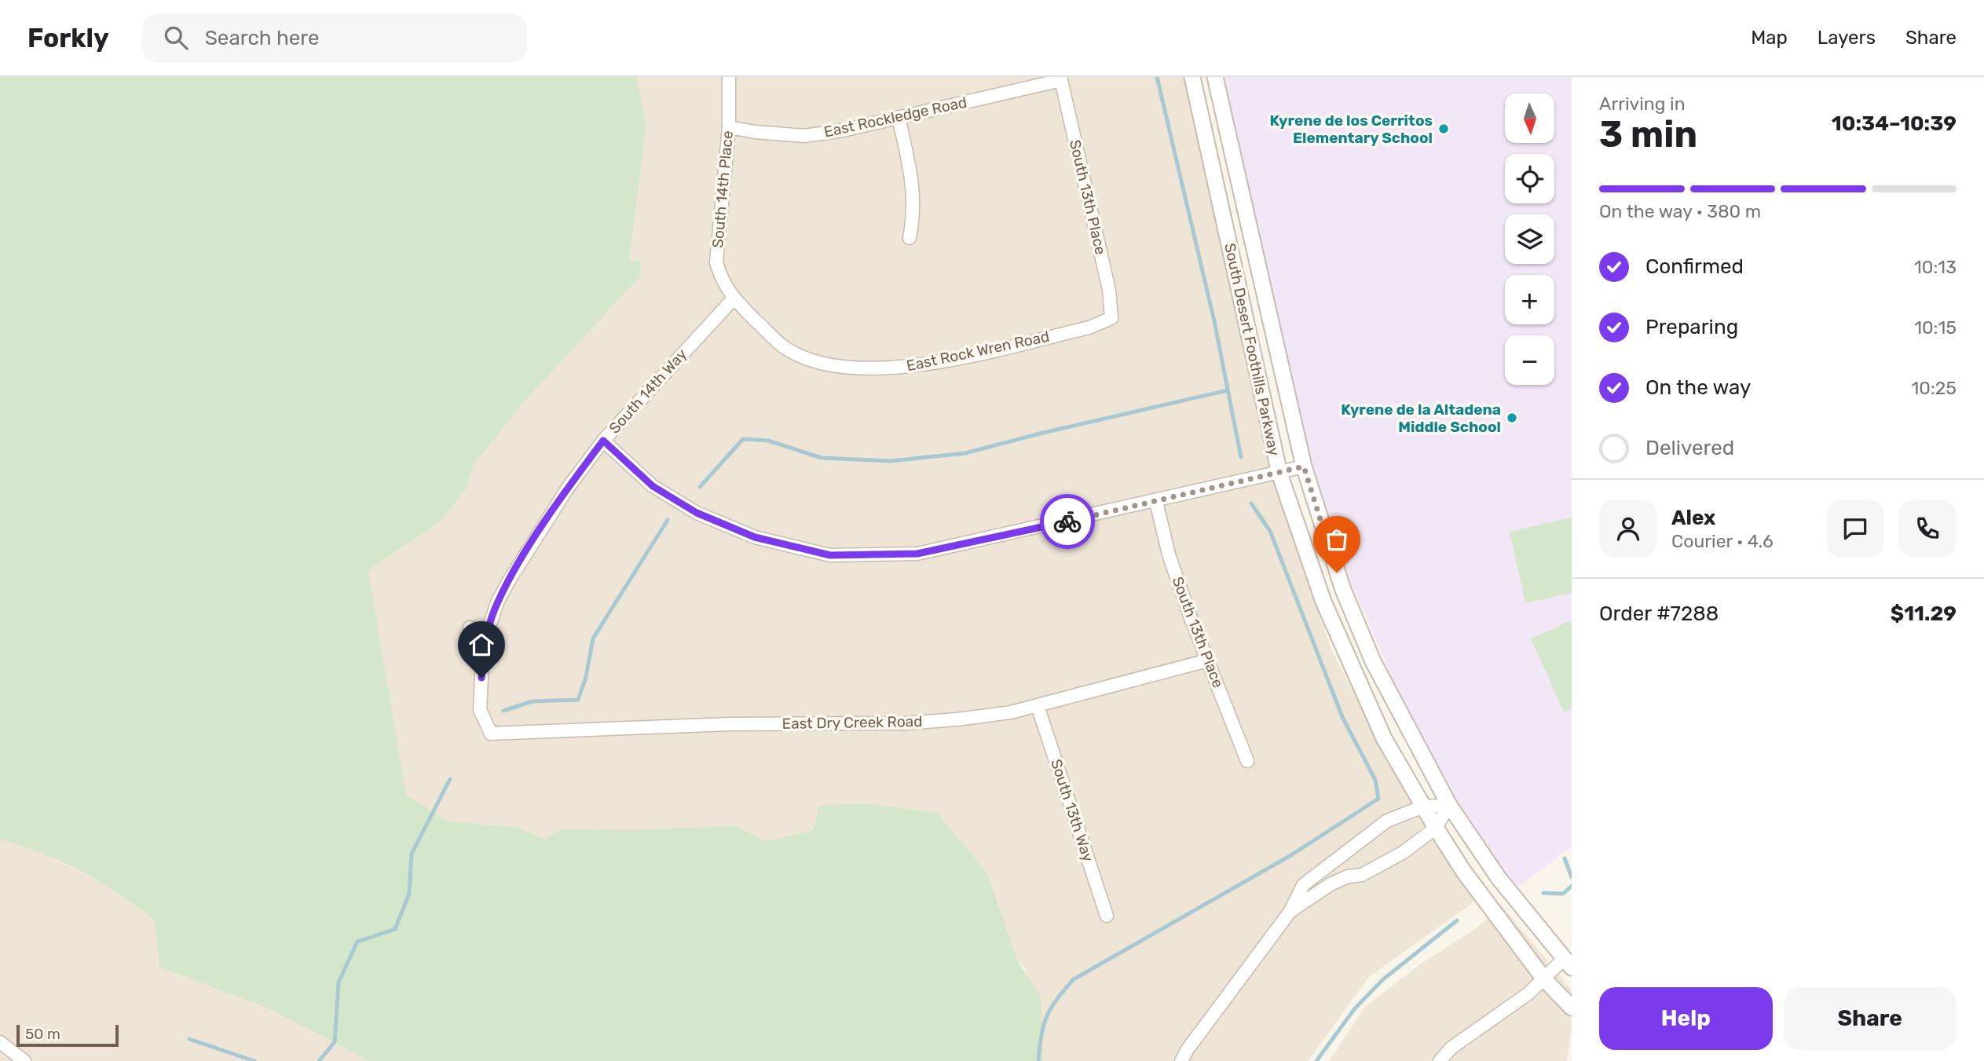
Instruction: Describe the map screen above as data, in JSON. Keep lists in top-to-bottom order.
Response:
{
  "streets": {
    "street": [
      "East Rockledge Road",
      "South 14th Place",
      "South 13th Place",
      "South Desert Foothills Parkway",
      "East Rock Wren Road",
      "South 14th Way",
      "East Dry Creek Road",
      "South 13th Way"
    ]
  },
  "crossings": [
    ["East Rockledge Road", "South 14th Place"],
    ["East Rockledge Road", "South 13th Place"],
    ["South 14th Place", "East Rock Wren Road"],
    ["South 14th Place", "South 14th Way"],
    ["South 13th Place", "East Rock Wren Road"],
    ["South 13th Place", "East Dry Creek Road"],
    ["East Rock Wren Road", "South 14th Way"],
    ["South 14th Way", "East Dry Creek Road"],
    ["East Dry Creek Road", "South 13th Way"]
  ],
  "places": ["Kyrene de los Cerritos Elementary School", "Kyrene de la Altadena Middle School"],
  "scale_bar": "50 m",
  "north": "bottom",
  "page": {
    "header": "Forkly",
    "search": "Search here",
    "nav": ["Map", "Layers", "Share"],
    "heading": ["3 min", "Arriving in", "10:34–10:39"],
    "panel": [
      "Alex",
      "Courier · 4.6",
      "Order #7288",
      "$11.29"
    ],
    "map_buttons": ["+", "−"],
    "bar": "On the way · 380 m",
    "list": [
      ["Confirmed", "10:13"],
      ["Preparing", "10:15"],
      ["On the way", "10:25"],
      "Delivered"
    ],
    "buttons": ["Help", "Share"],
    "scale": "50 m"
  }
}
